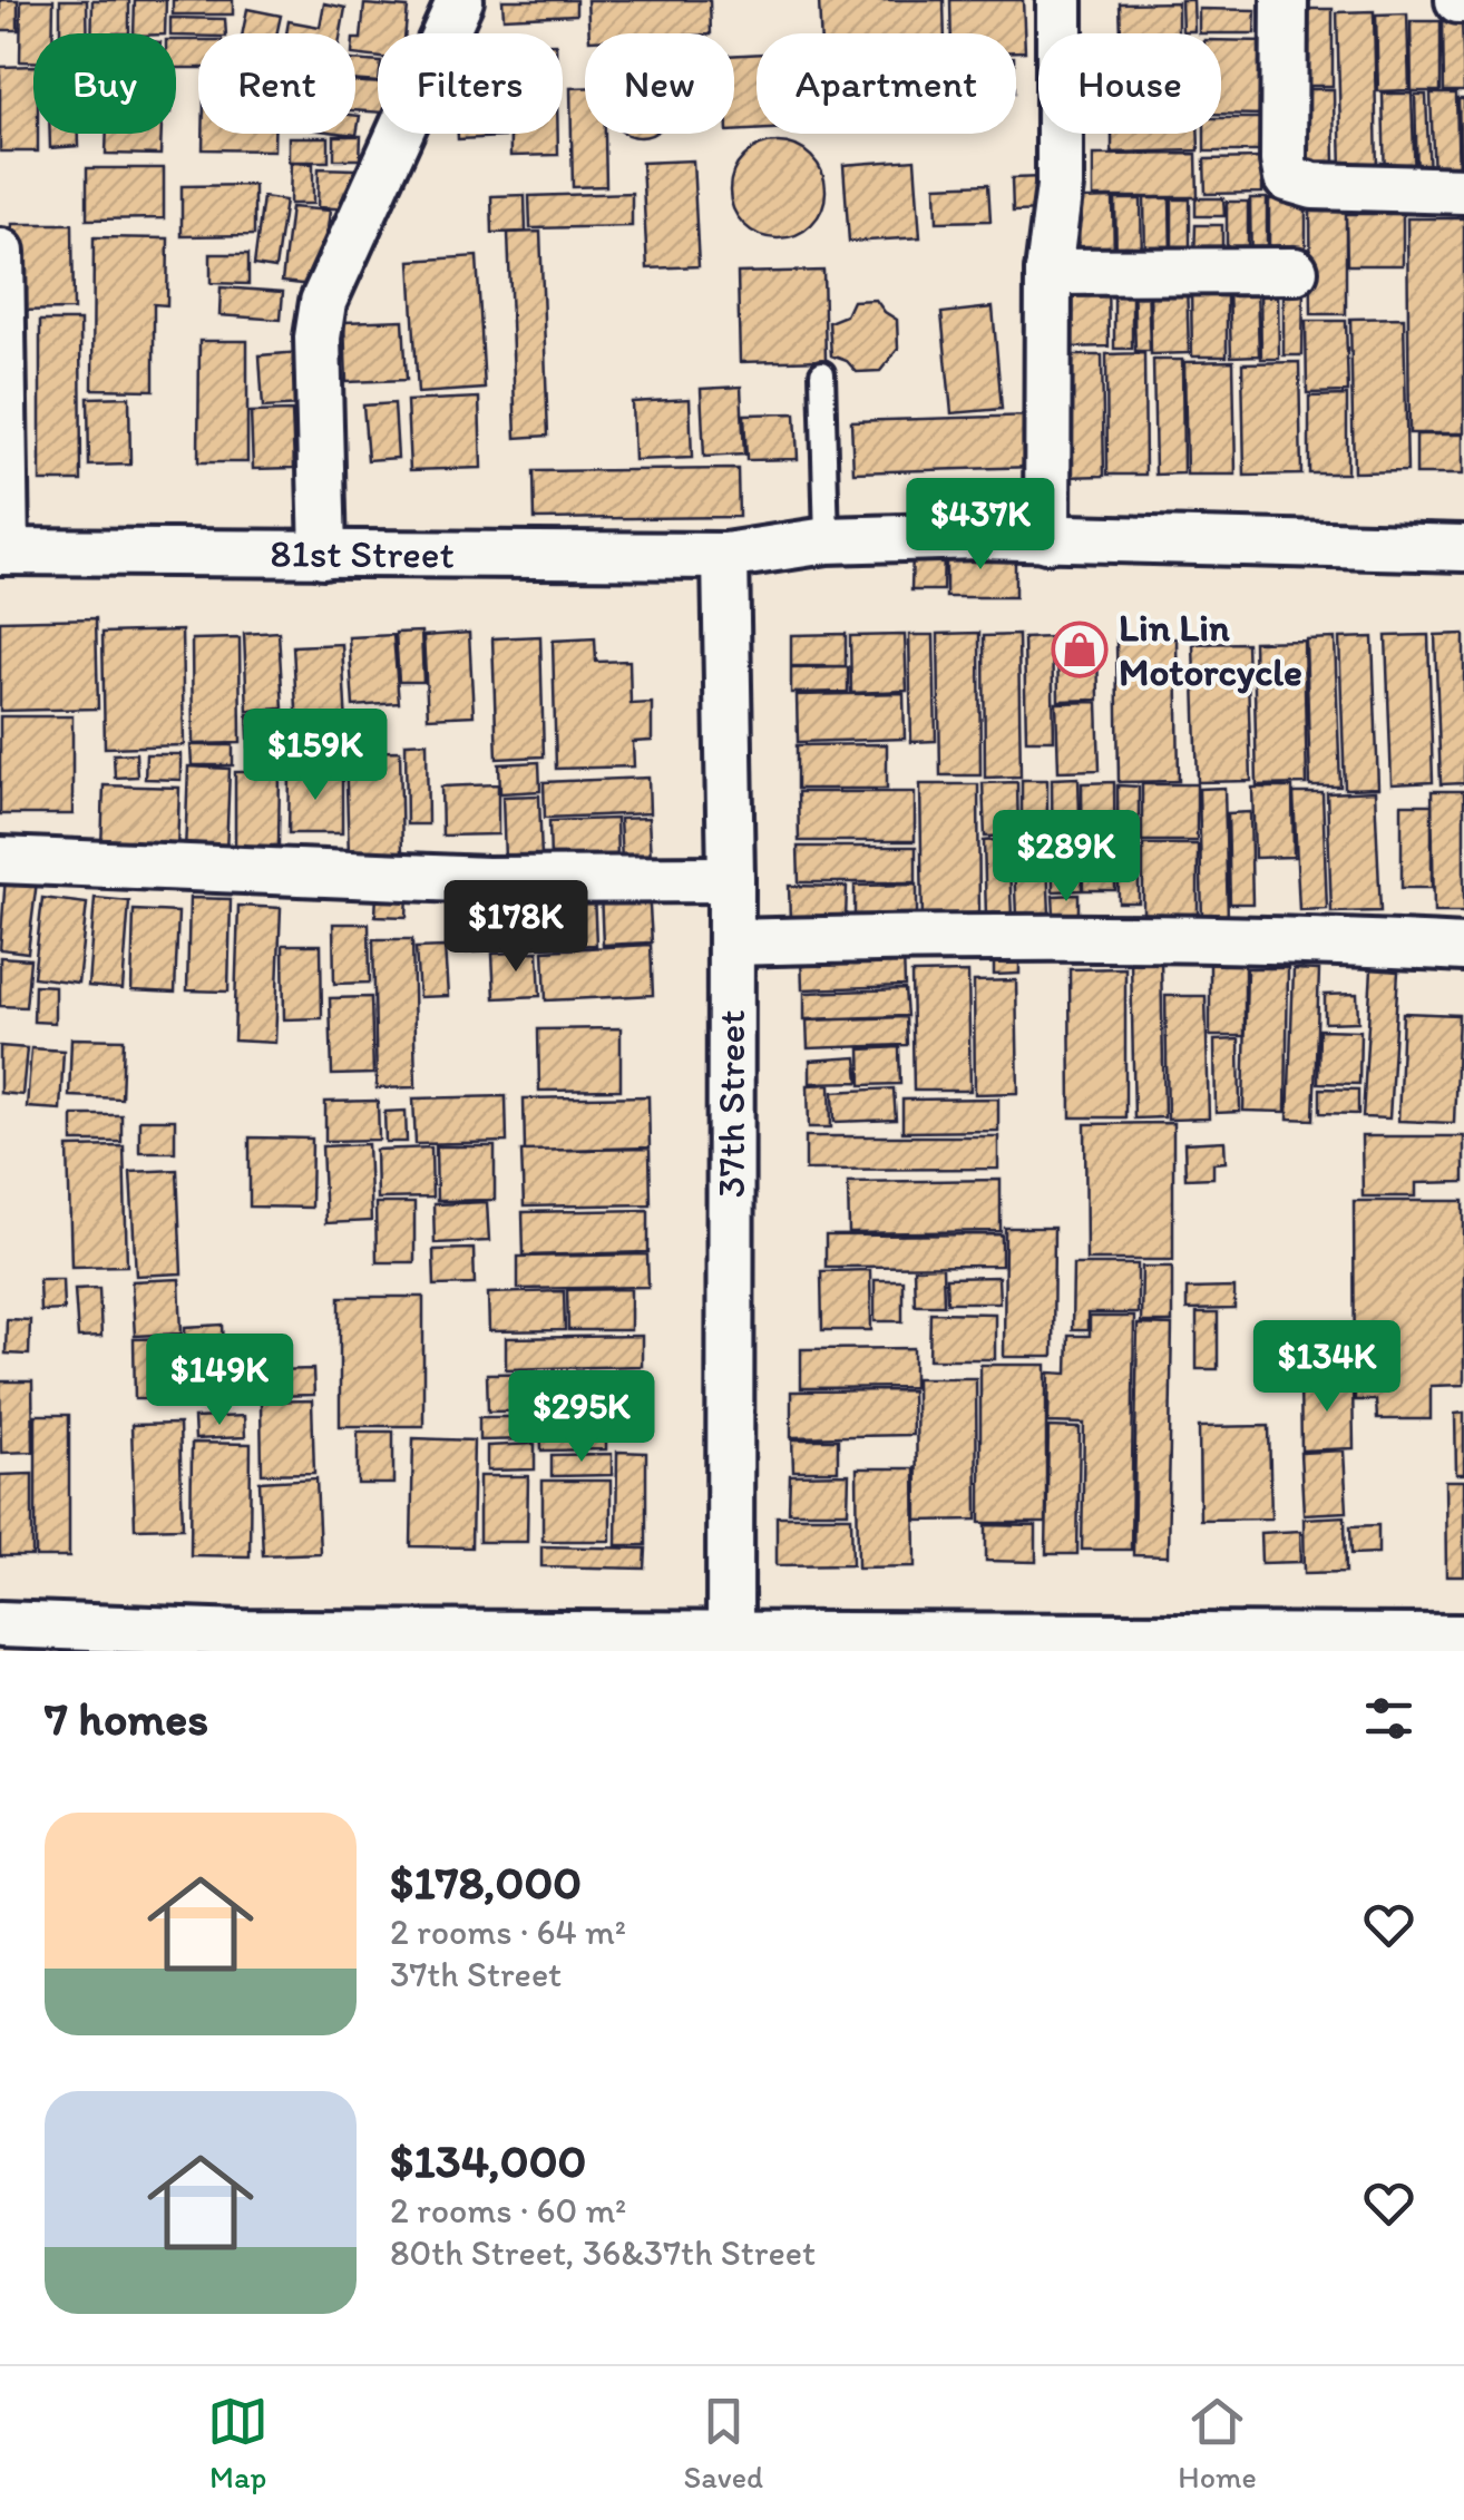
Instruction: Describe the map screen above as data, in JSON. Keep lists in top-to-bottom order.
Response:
{
  "streets": {
    "street": ["81st Street", "37th Street"]
  },
  "crossings": [
    ["81st Street", "37th Street"]
  ],
  "places": {
    "shop": ["Lin Lin Motorcycle"]
  },
  "page": {
    "chip": [
      "Buy",
      "Rent",
      "Filters",
      "New",
      "Apartment",
      "House"
    ],
    "price": [
      "$437K",
      "$159K",
      "$289K",
      "$178K",
      "$134K",
      "$149K",
      "$295K"
    ],
    "heading": "7 homes",
    "list": [
      {
        "name": "$178,000",
        "note": "2 rooms · 64 m² · 37th Street"
      },
      {
        "name": "$134,000",
        "note": "2 rooms · 60 m² · 80th Street, 36&37th Street"
      }
    ],
    "tabs": ["Map", "Saved", "Home"]
  }
}
